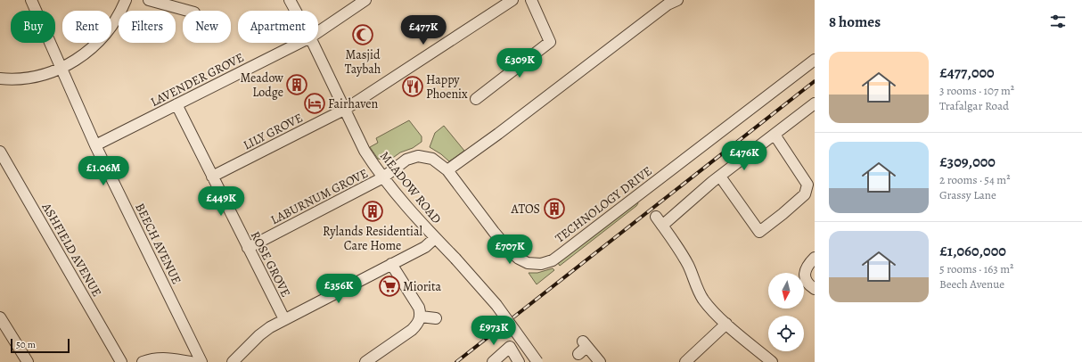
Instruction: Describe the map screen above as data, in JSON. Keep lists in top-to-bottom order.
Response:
{
  "streets": {
    "street": [
      "LAVENDER GROVE",
      "LILY GROVE",
      "MEADOW ROAD",
      "LABURNUM GROVE",
      "TECHNOLOGY DRIVE",
      "BEECH AVENUE",
      "ASHFIELD AVENUE",
      "ROSE GROVE"
    ]
  },
  "crossings": [
    ["LAVENDER GROVE", "BEECH AVENUE"],
    ["LAVENDER GROVE", "ROSE GROVE"],
    ["LILY GROVE", "MEADOW ROAD"],
    ["LILY GROVE", "ROSE GROVE"],
    ["MEADOW ROAD", "LABURNUM GROVE"],
    ["MEADOW ROAD", "TECHNOLOGY DRIVE"],
    ["LABURNUM GROVE", "TECHNOLOGY DRIVE"],
    ["LABURNUM GROVE", "ROSE GROVE"]
  ],
  "places": {
    "mosque": ["Masjid Taybah"],
    "building": ["Meadow Lodge", "ATOS", "Rylands Residential Care Home"],
    "restaurant": ["Happy Phoenix"],
    "hotel": ["Fairhaven"],
    "supermarket": ["Miorita"]
  },
  "scale_bar": "50 m",
  "north": "bottom",
  "page": {
    "heading": "8 homes",
    "chip": [
      "Buy",
      "Rent",
      "Filters",
      "New",
      "Apartment"
    ],
    "price": [
      "£477K",
      "£309K",
      "£476K",
      "£1.06M",
      "£449K",
      "£707K",
      "£356K",
      "£973K"
    ],
    "list": [
      {
        "name": "£477,000",
        "note": "3 rooms · 107 m² · Trafalgar Road"
      },
      {
        "name": "£309,000",
        "note": "2 rooms · 54 m² · Grassy Lane"
      },
      {
        "name": "£1,060,000",
        "note": "5 rooms · 163 m² · Beech Avenue"
      }
    ],
    "scale": "50 m"
  }
}
